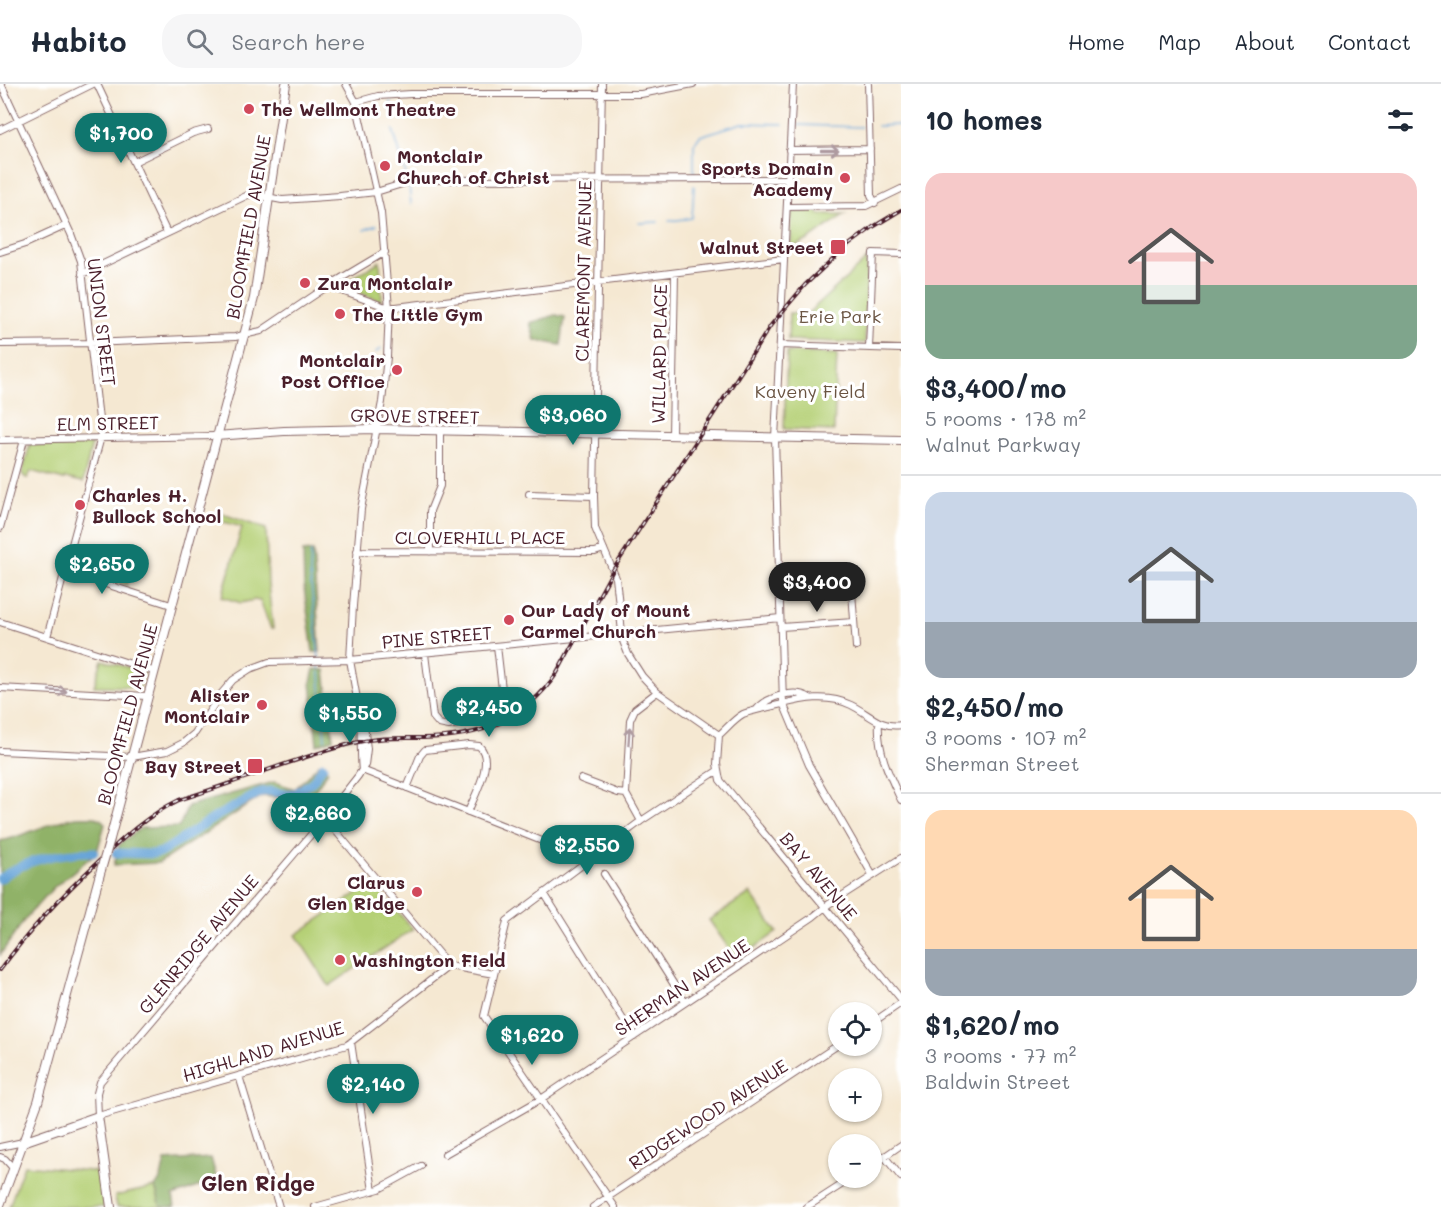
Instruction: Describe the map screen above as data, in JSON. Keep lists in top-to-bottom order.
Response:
{
  "streets": {
    "main road": ["BLOOMFIELD AVENUE", "GROVE STREET", "HIGHLAND AVENUE"],
    "street": [
      "CLAREMONT AVENUE",
      "UNION STREET",
      "WILLARD PLACE",
      "ELM STREET",
      "CLOVERHILL PLACE",
      "PINE STREET",
      "BAY AVENUE",
      "GLENRIDGE AVENUE",
      "SHERMAN AVENUE",
      "RIDGEWOOD AVENUE"
    ]
  },
  "crossings": [
    ["BLOOMFIELD AVENUE", "GROVE STREET"],
    ["BLOOMFIELD AVENUE", "ELM STREET"],
    ["BLOOMFIELD AVENUE", "PINE STREET"],
    ["BLOOMFIELD AVENUE", "HIGHLAND AVENUE"],
    ["CLAREMONT AVENUE", "GROVE STREET"],
    ["CLAREMONT AVENUE", "CLOVERHILL PLACE"],
    ["CLAREMONT AVENUE", "PINE STREET"],
    ["UNION STREET", "ELM STREET"],
    ["WILLARD PLACE", "GROVE STREET"],
    ["GROVE STREET", "ELM STREET"],
    ["BAY AVENUE", "SHERMAN AVENUE"],
    ["GLENRIDGE AVENUE", "HIGHLAND AVENUE"]
  ],
  "districts": ["Glen Ridge"],
  "parks": ["Erie Park", "Kaveny Field"],
  "places": {
    "other": [
      "The Wellmont Theatre",
      "Montclair Church of Christ",
      "Sports Domain Academy",
      "Zura Montclair",
      "The Little Gym",
      "Montclair Post Office",
      "Charles H. Bullock School",
      "Our Lady of Mount Carmel Church",
      "Alister Montclair",
      "Clarus Glen Ridge",
      "Washington Field"
    ],
    "transit": ["Walnut Street", "Bay Street"]
  },
  "page": {
    "header": "Habito",
    "search": "Search here",
    "nav": [
      "Home",
      "Map",
      "About",
      "Contact"
    ],
    "heading": "10 homes",
    "price": [
      "$1,700",
      "$3,060",
      "$2,650",
      "$3,400",
      "$2,450",
      "$1,550",
      "$2,660",
      "$2,550",
      "$1,620",
      "$2,140"
    ],
    "list": [
      {
        "name": "$3,400/mo",
        "note": "5 rooms · 178 m² · Walnut Parkway"
      },
      {
        "name": "$2,450/mo",
        "note": "3 rooms · 107 m² · Sherman Street"
      },
      {
        "name": "$1,620/mo",
        "note": "3 rooms · 77 m² · Baldwin Street"
      }
    ],
    "map_buttons": ["+", "−"]
  }
}
